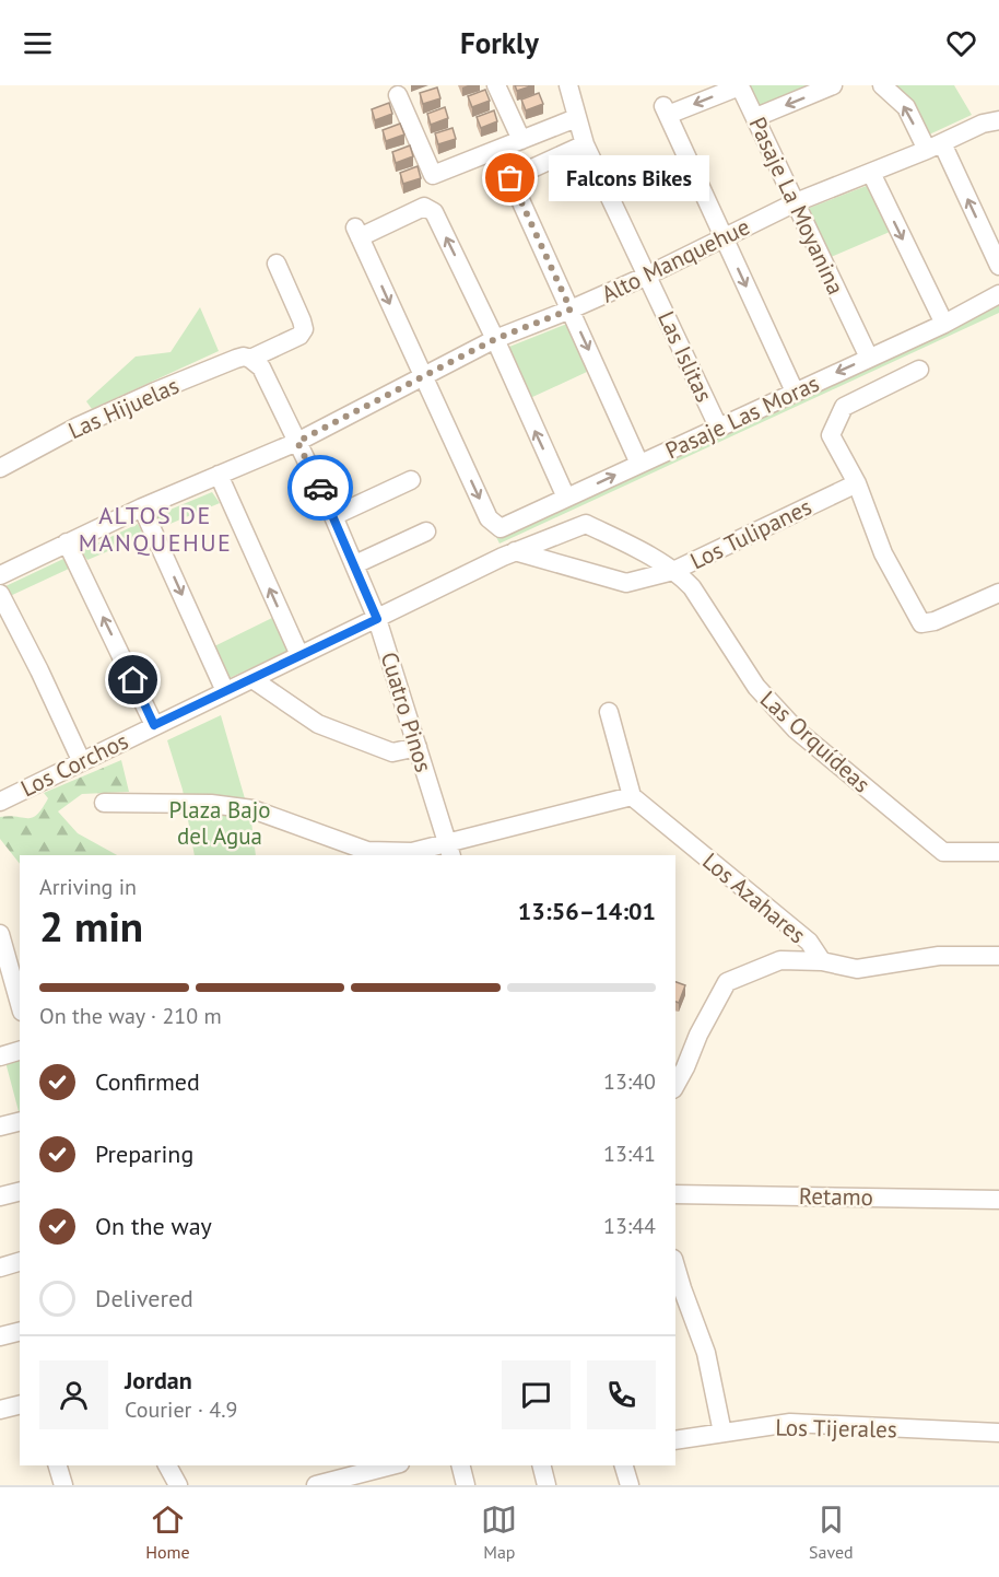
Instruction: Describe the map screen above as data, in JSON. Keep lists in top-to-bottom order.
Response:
{
  "streets": {
    "street": [
      "Pasaje La Moyanina",
      "Alto Manquehue",
      "Las Islitas",
      "Las Hijuelas",
      "Pasaje Las Moras",
      "Los Tulipanes",
      "Cuatro Pinos",
      "Las Orquídeas",
      "Los Corchos",
      "Los Azahares",
      "Retamo",
      "Los Tijerales"
    ]
  },
  "crossings": [
    ["Pasaje La Moyanina", "Alto Manquehue"],
    ["Pasaje La Moyanina", "Pasaje Las Moras"],
    ["Alto Manquehue", "Las Islitas"],
    ["Alto Manquehue", "Pasaje Las Moras"],
    ["Alto Manquehue", "Cuatro Pinos"],
    ["Las Islitas", "Pasaje Las Moras"],
    ["Las Hijuelas", "Cuatro Pinos"],
    ["Los Tulipanes", "Las Orquídeas"],
    ["Los Tulipanes", "Los Corchos"],
    ["Cuatro Pinos", "Los Corchos"]
  ],
  "districts": ["ALTOS DE MANQUEHUE"],
  "parks": ["Plaza Bajo del Agua"],
  "places": ["Falcons Bikes"],
  "page": {
    "header": "Forkly",
    "bubble": "Falcons Bikes",
    "heading": ["2 min", "Arriving in", "13:56–14:01"],
    "panel": ["Jordan", "Courier · 4.9"],
    "bar": "On the way · 210 m",
    "list": [
      ["Confirmed", "13:40"],
      ["Preparing", "13:41"],
      ["On the way", "13:44"],
      "Delivered"
    ],
    "tabs": ["Home", "Map", "Saved"]
  }
}
